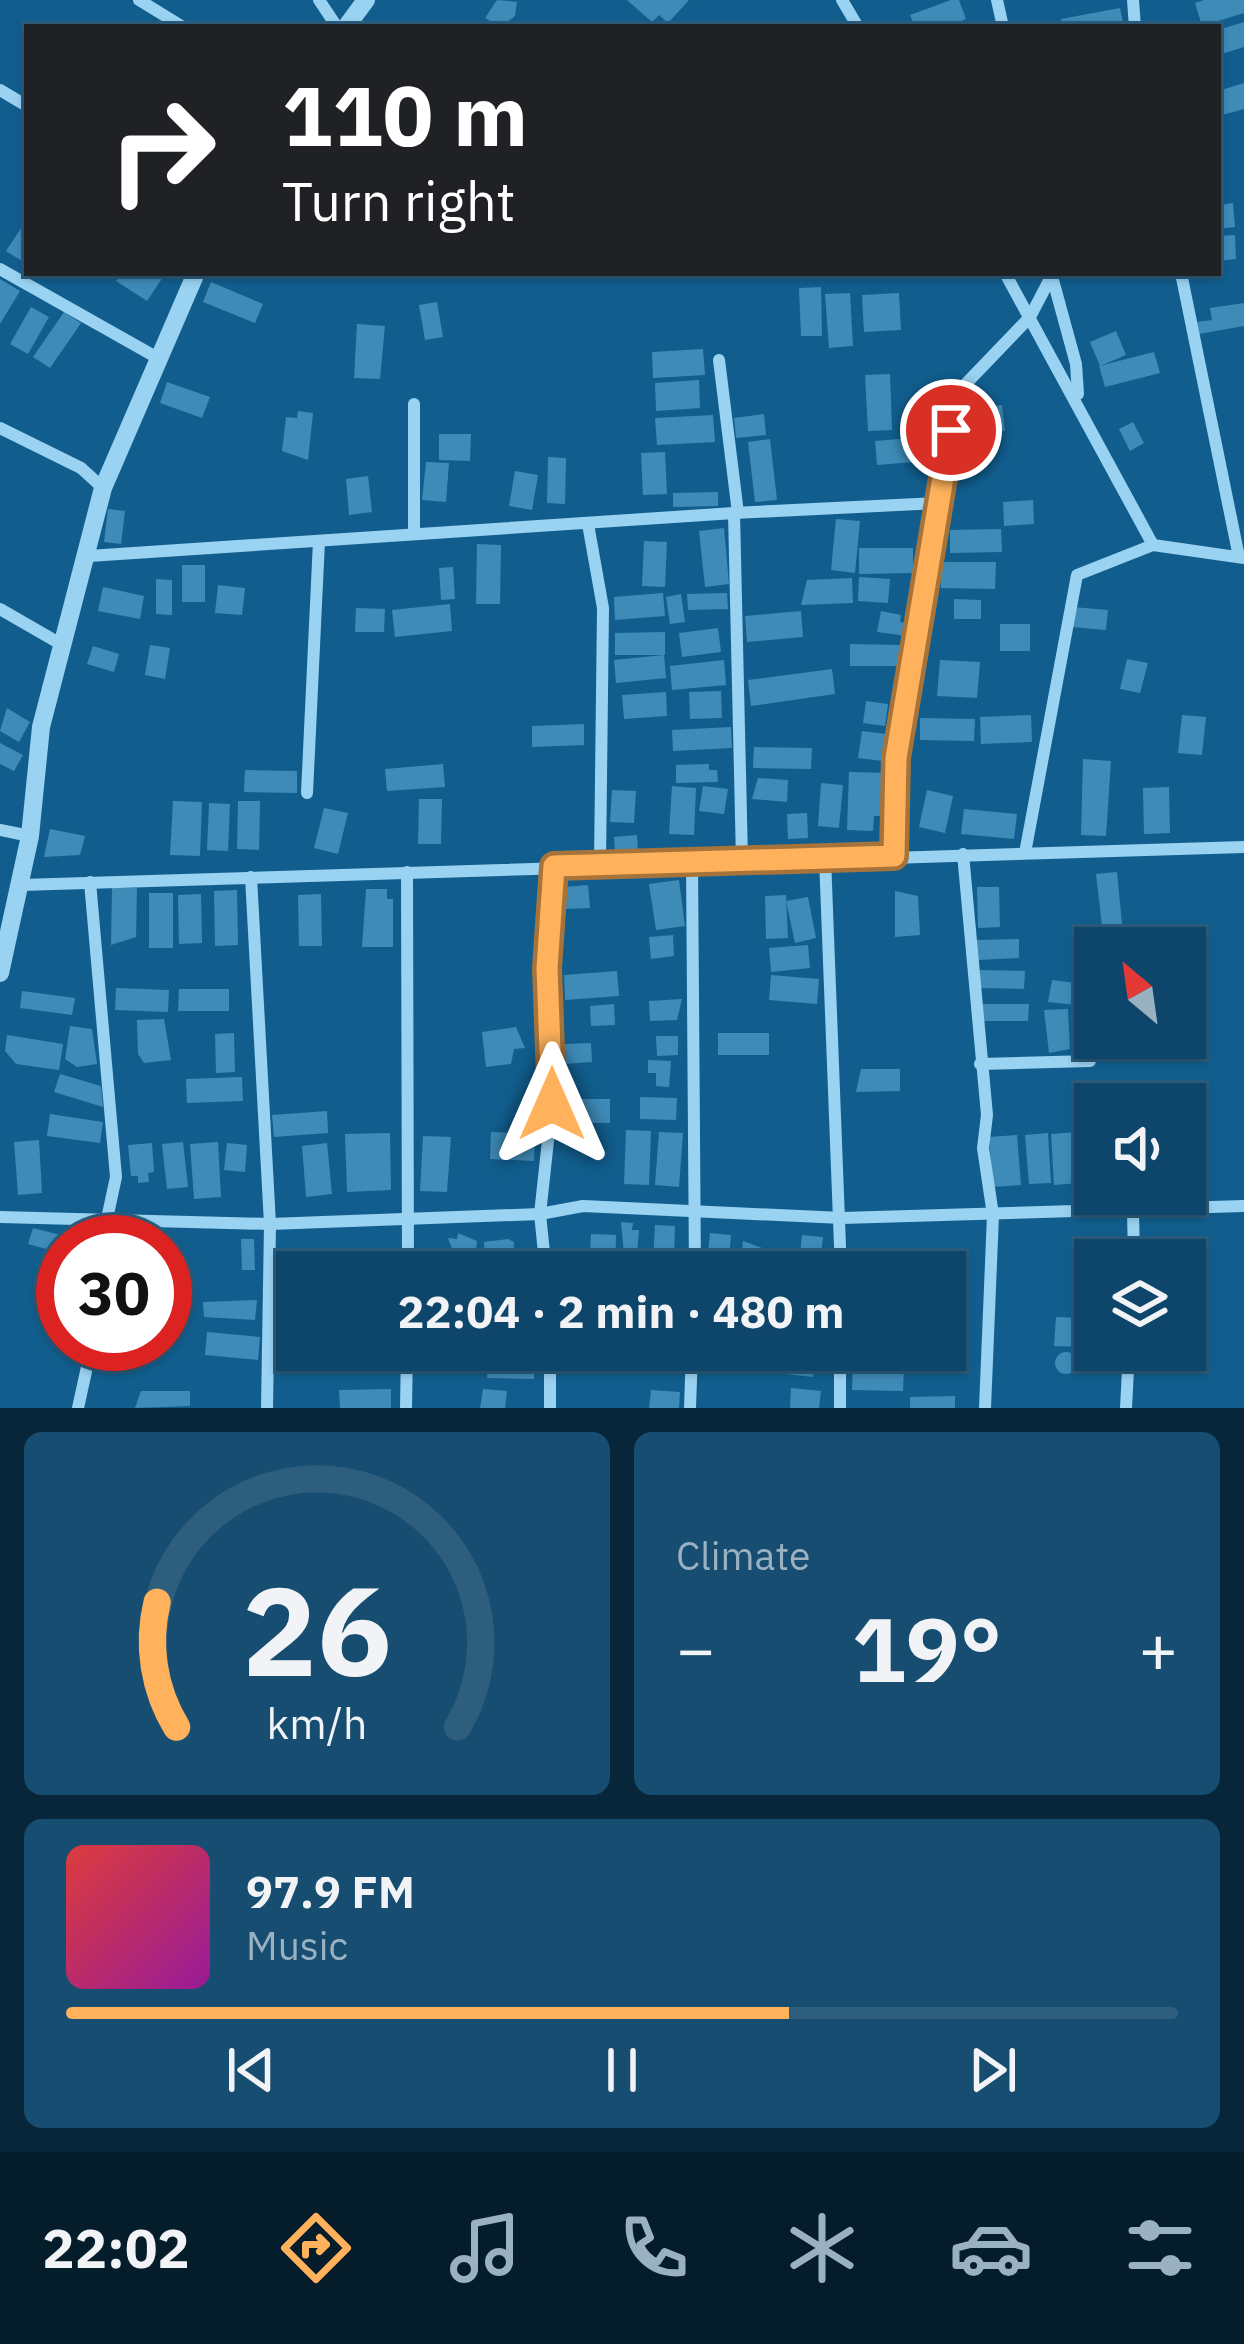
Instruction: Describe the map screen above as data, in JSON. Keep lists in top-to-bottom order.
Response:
{
  "north": "top left",
  "page": {
    "turn": ["110 m", "Turn right"],
    "limit": "30",
    "trip": "22:04 · 2 min · 480 m",
    "tile": "Climate",
    "heat": ["−", "19°", "+"],
    "song": ["97.9 FM", "Music"],
    "tabs": "22:02",
    "gauge": ["26", "km/h"]
  }
}
